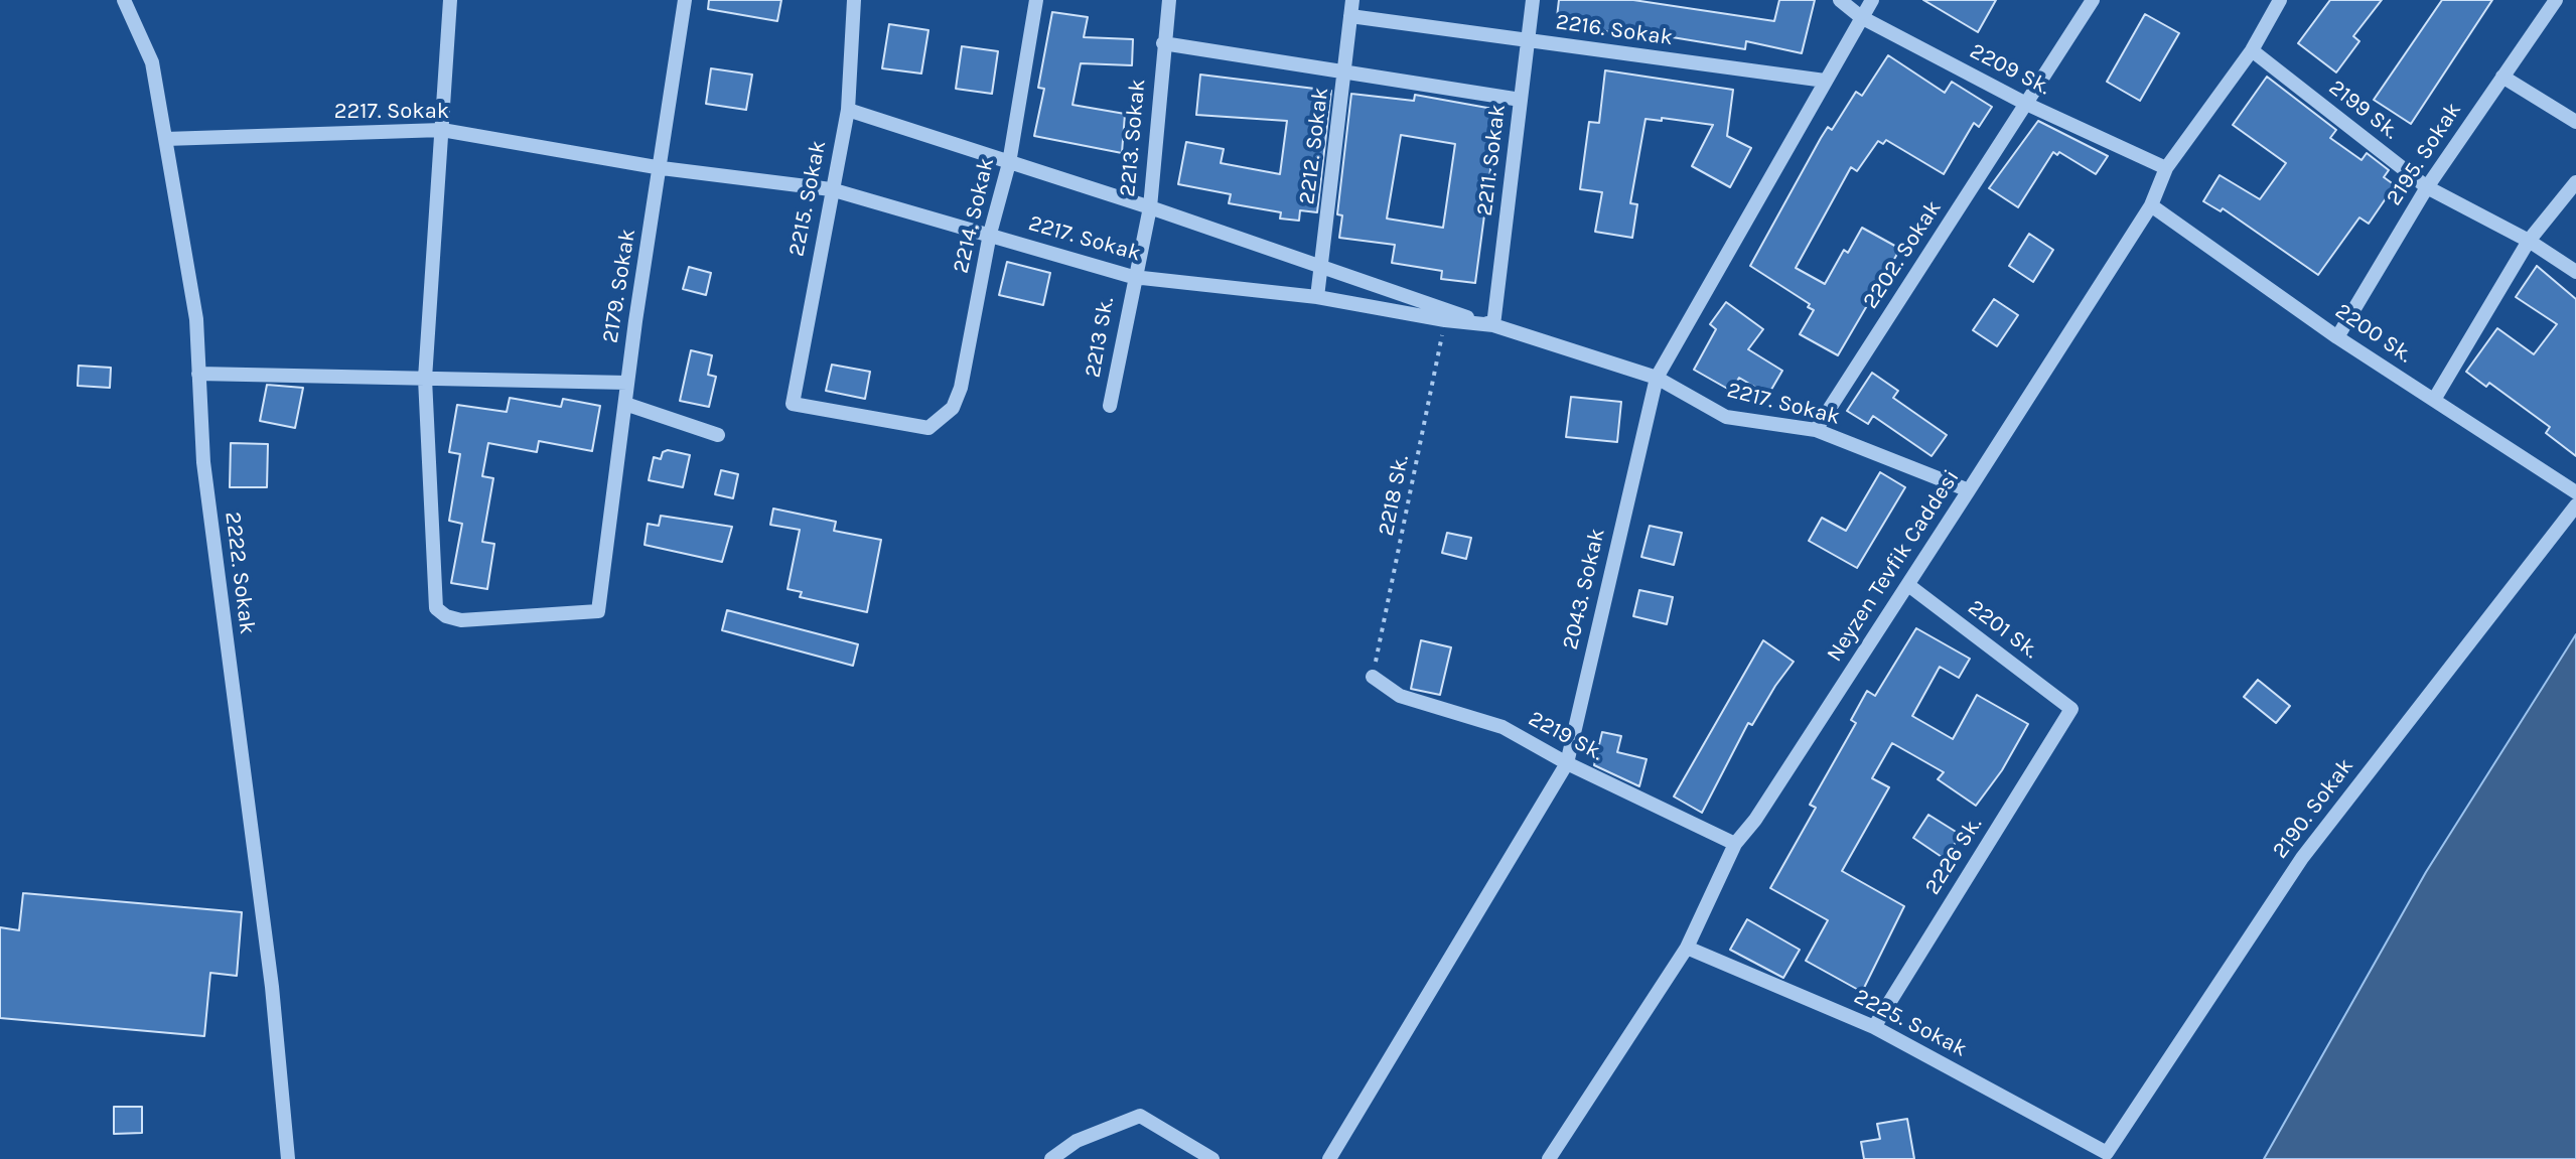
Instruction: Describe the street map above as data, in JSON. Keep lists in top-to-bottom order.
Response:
{
  "streets": {
    "street": [
      "2216. Sokak",
      "2209 Sk.",
      "2199 Sk.",
      "2217. Sokak",
      "2213. Sokak",
      "2212. Sokak",
      "2195. Sokak",
      "2211. Sokak",
      "2215. Sokak",
      "2214. Sokak",
      "2202. Sokak",
      "2179. Sokak",
      "2200 Sk.",
      "2213 Sk.",
      "Neyzen Tevfik Caddesi",
      "2222. Sokak",
      "2043. Sokak",
      "2201 Sk.",
      "2219 Sk.",
      "2190. Sokak",
      "2226 Sk.",
      "2225. Sokak"
    ],
    "path": ["2218 Sk."]
  },
  "crossings": [
    ["2216. Sokak", "2212. Sokak"],
    ["2216. Sokak", "2211. Sokak"],
    ["2216. Sokak", "2043. Sokak"],
    ["2209 Sk.", "2202. Sokak"],
    ["2209 Sk.", "Neyzen Tevfik Caddesi"],
    ["2209 Sk.", "2043. Sokak"],
    ["2199 Sk.", "2195. Sokak"],
    ["2199 Sk.", "Neyzen Tevfik Caddesi"],
    ["2217. Sokak", "2213. Sokak"],
    ["2217. Sokak", "2212. Sokak"],
    ["2217. Sokak", "2211. Sokak"],
    ["2217. Sokak", "2215. Sokak"],
    ["2217. Sokak", "2214. Sokak"],
    ["2217. Sokak", "2202. Sokak"],
    ["2217. Sokak", "2179. Sokak"],
    ["2217. Sokak", "2213 Sk."],
    ["2217. Sokak", "2218 Sk."],
    ["2217. Sokak", "Neyzen Tevfik Caddesi"],
    ["2217. Sokak", "2222. Sokak"],
    ["2217. Sokak", "2043. Sokak"],
    ["2213. Sokak", "2213 Sk."],
    ["2195. Sokak", "2200 Sk."],
    ["2215. Sokak", "2214. Sokak"],
    ["2200 Sk.", "Neyzen Tevfik Caddesi"],
    ["2218 Sk.", "2219 Sk."],
    ["Neyzen Tevfik Caddesi", "2201 Sk."],
    ["Neyzen Tevfik Caddesi", "2219 Sk."],
    ["Neyzen Tevfik Caddesi", "2225. Sokak"],
    ["2043. Sokak", "2219 Sk."],
    ["2201 Sk.", "2226 Sk."],
    ["2190. Sokak", "2225. Sokak"],
    ["2226 Sk.", "2225. Sokak"]
  ]
}
